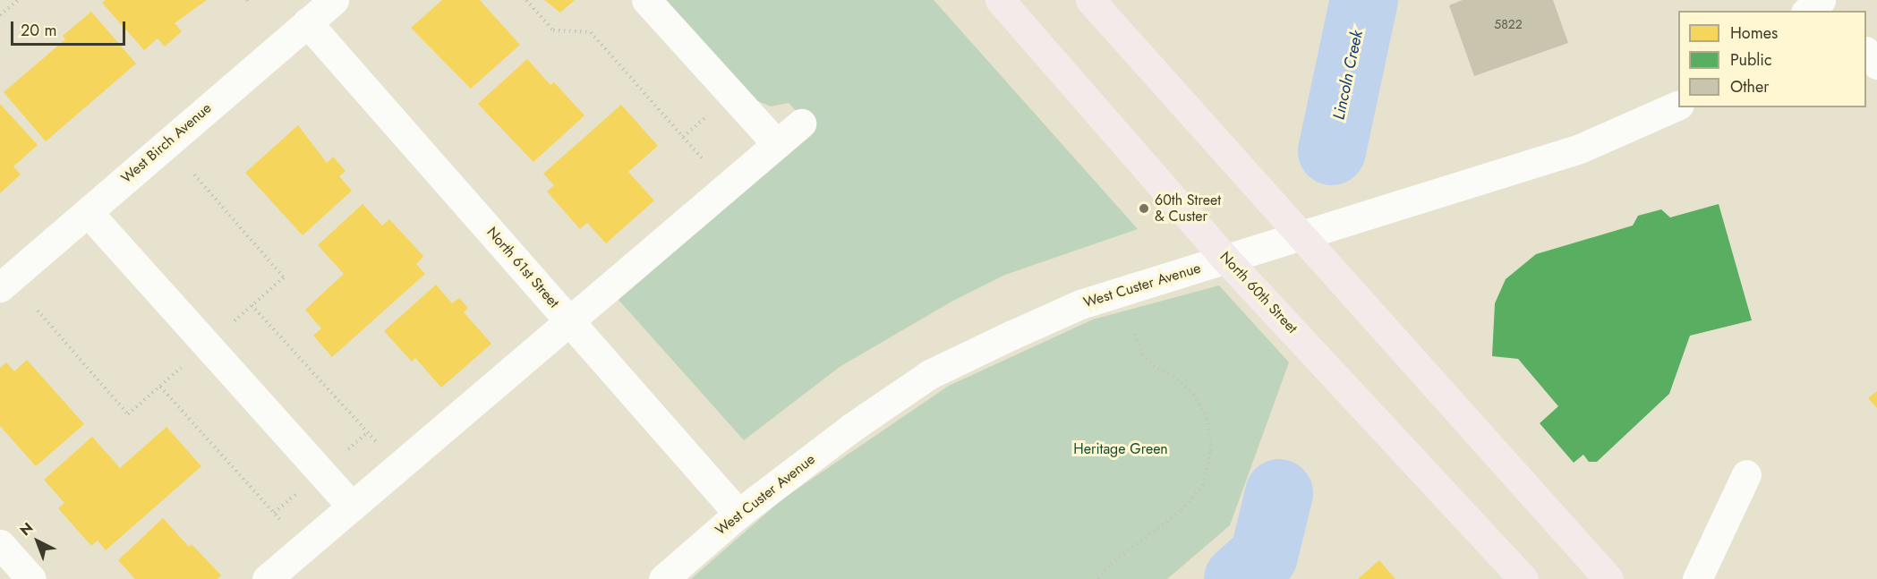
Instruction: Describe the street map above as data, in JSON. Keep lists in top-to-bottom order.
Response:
{
  "streets": {
    "main road": ["North 60th Street"],
    "street": ["West Birch Avenue", "North 61st Street", "West Custer Avenue"]
  },
  "crossings": [
    ["West Birch Avenue", "North 61st Street"],
    ["North 61st Street", "West Custer Avenue"],
    ["West Custer Avenue", "North 60th Street"]
  ],
  "water": ["Lincoln Creek"],
  "parks": ["Heritage Green"],
  "places": ["60th Street & Custer"],
  "house_numbers": ["5822"],
  "legend": ["Homes", "Public", "Other"],
  "scale_bar": "20 m",
  "north": "top left"
}
